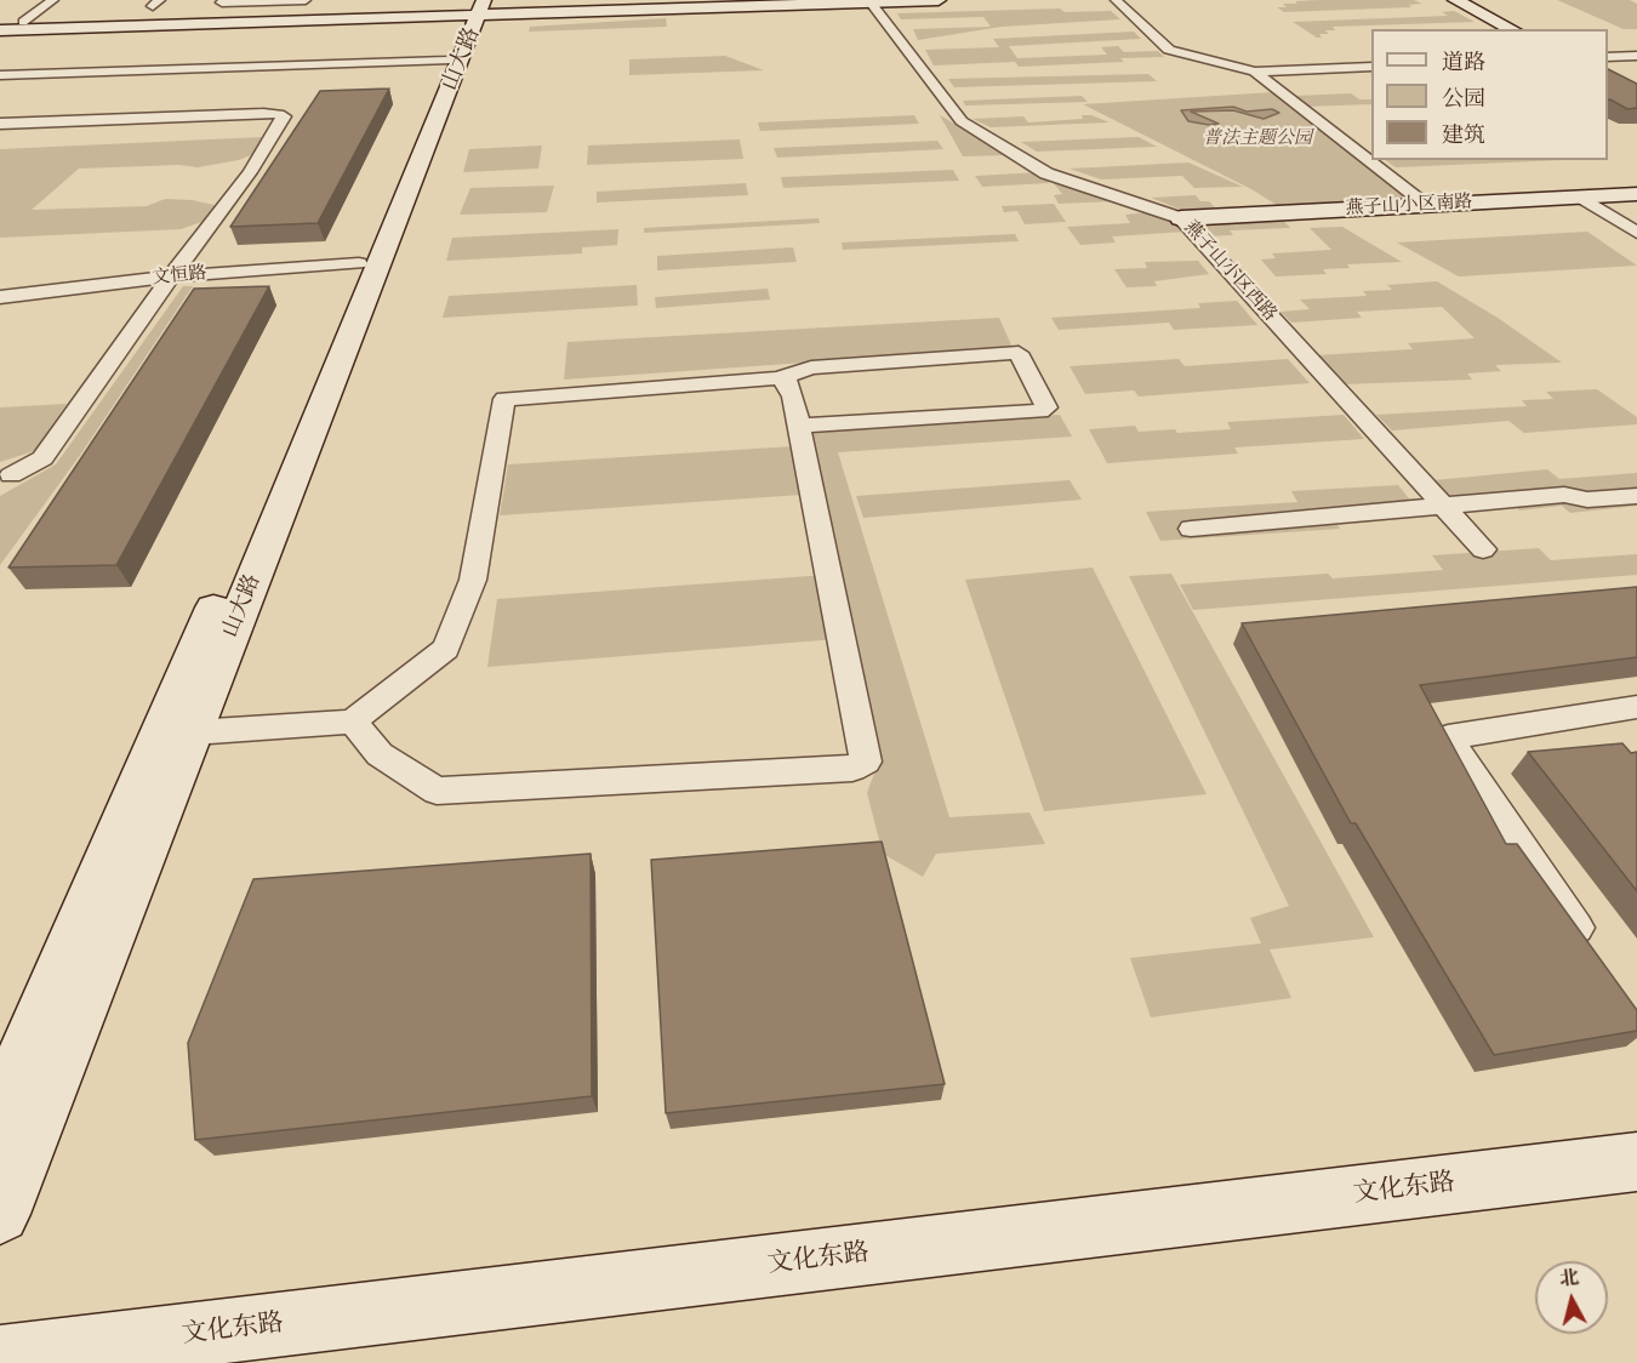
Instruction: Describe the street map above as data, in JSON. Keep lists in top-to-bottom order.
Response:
{
  "streets": {
    "main road": ["山大路", "燕子山小区南路", "文化东路"],
    "street": ["燕子山小区西路", "文恒路"]
  },
  "crossings": [
    ["山大路", "文恒路"],
    ["燕子山小区南路", "燕子山小区西路"]
  ],
  "parks": ["普法主题公园"],
  "legend": ["道路", "公园", "建筑"],
  "north": "top"
}
